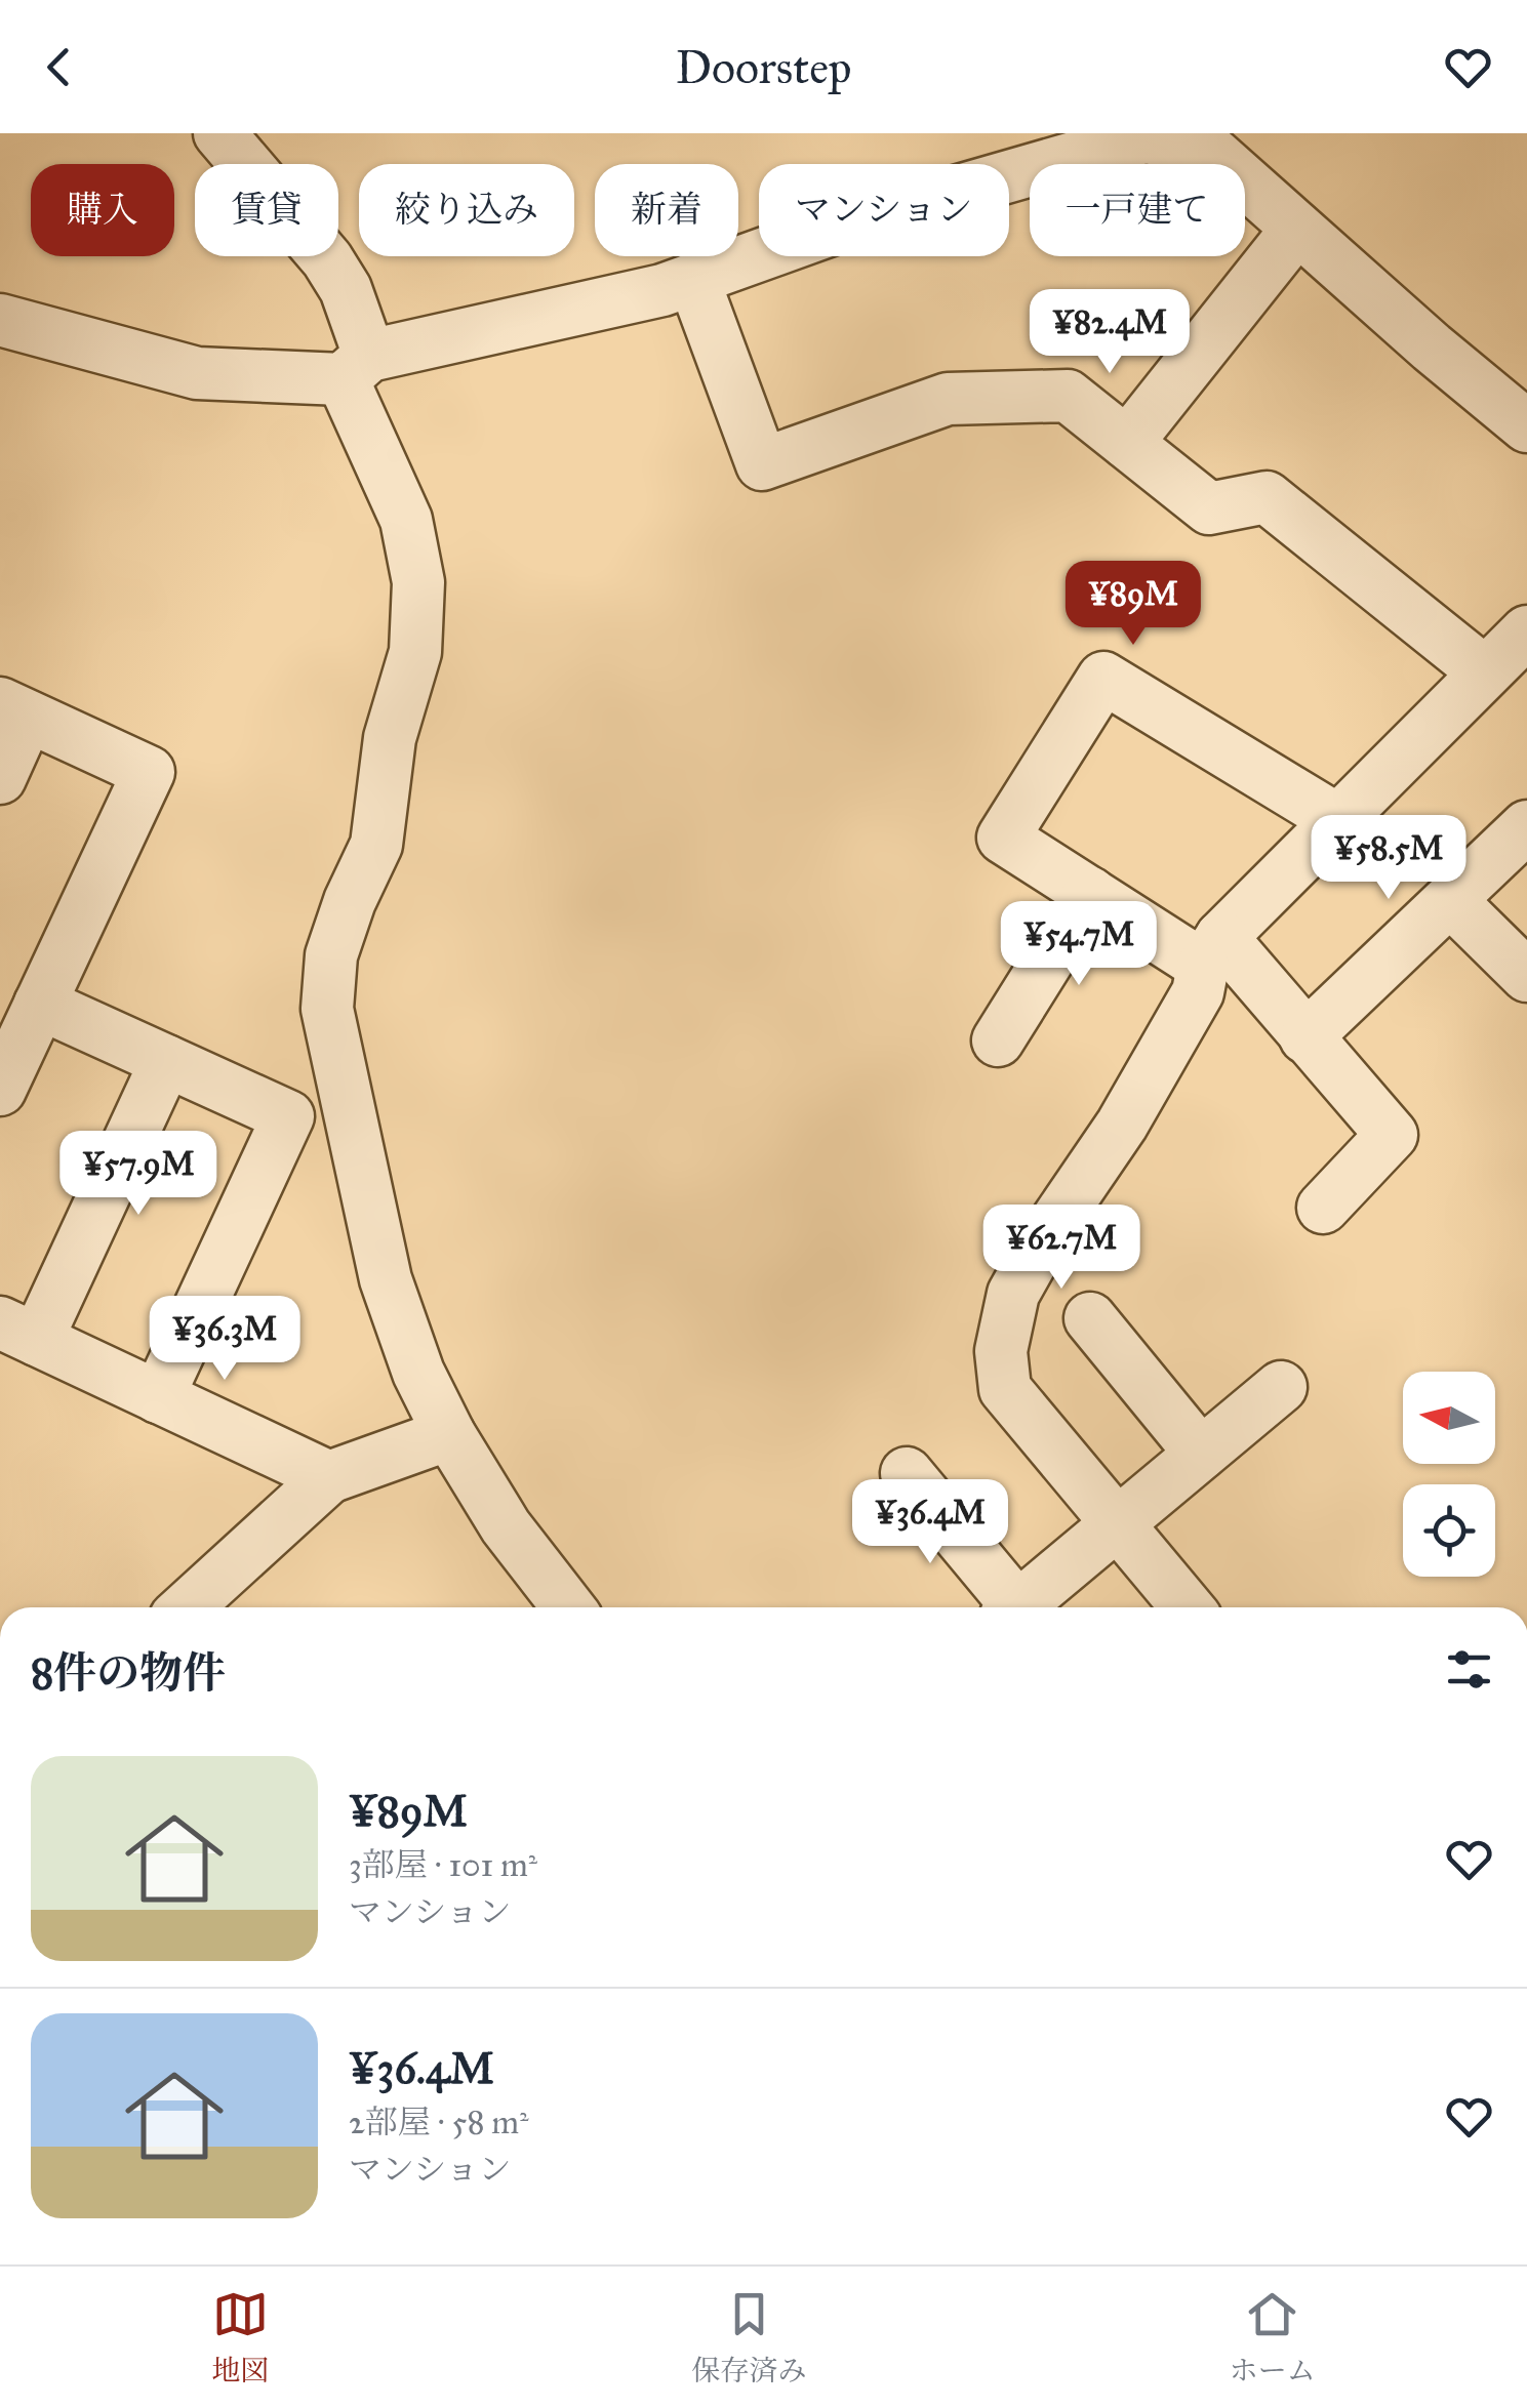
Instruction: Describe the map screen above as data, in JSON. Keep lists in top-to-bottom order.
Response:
{
  "north": "left",
  "page": {
    "header": "Doorstep",
    "chip": [
      "購入",
      "賃貸",
      "絞り込み",
      "新着",
      "マンション",
      "一戸建て"
    ],
    "price": [
      "¥82.4M",
      "¥89M",
      "¥58.5M",
      "¥54.7M",
      "¥57.9M",
      "¥62.7M",
      "¥36.3M",
      "¥36.4M"
    ],
    "heading": "8件の物件",
    "list": [
      {
        "name": "¥89M",
        "note": "3部屋 · 101 m² · マンション"
      },
      {
        "name": "¥36.4M",
        "note": "2部屋 · 58 m² · マンション"
      }
    ],
    "tabs": ["地図", "保存済み", "ホーム"]
  }
}
